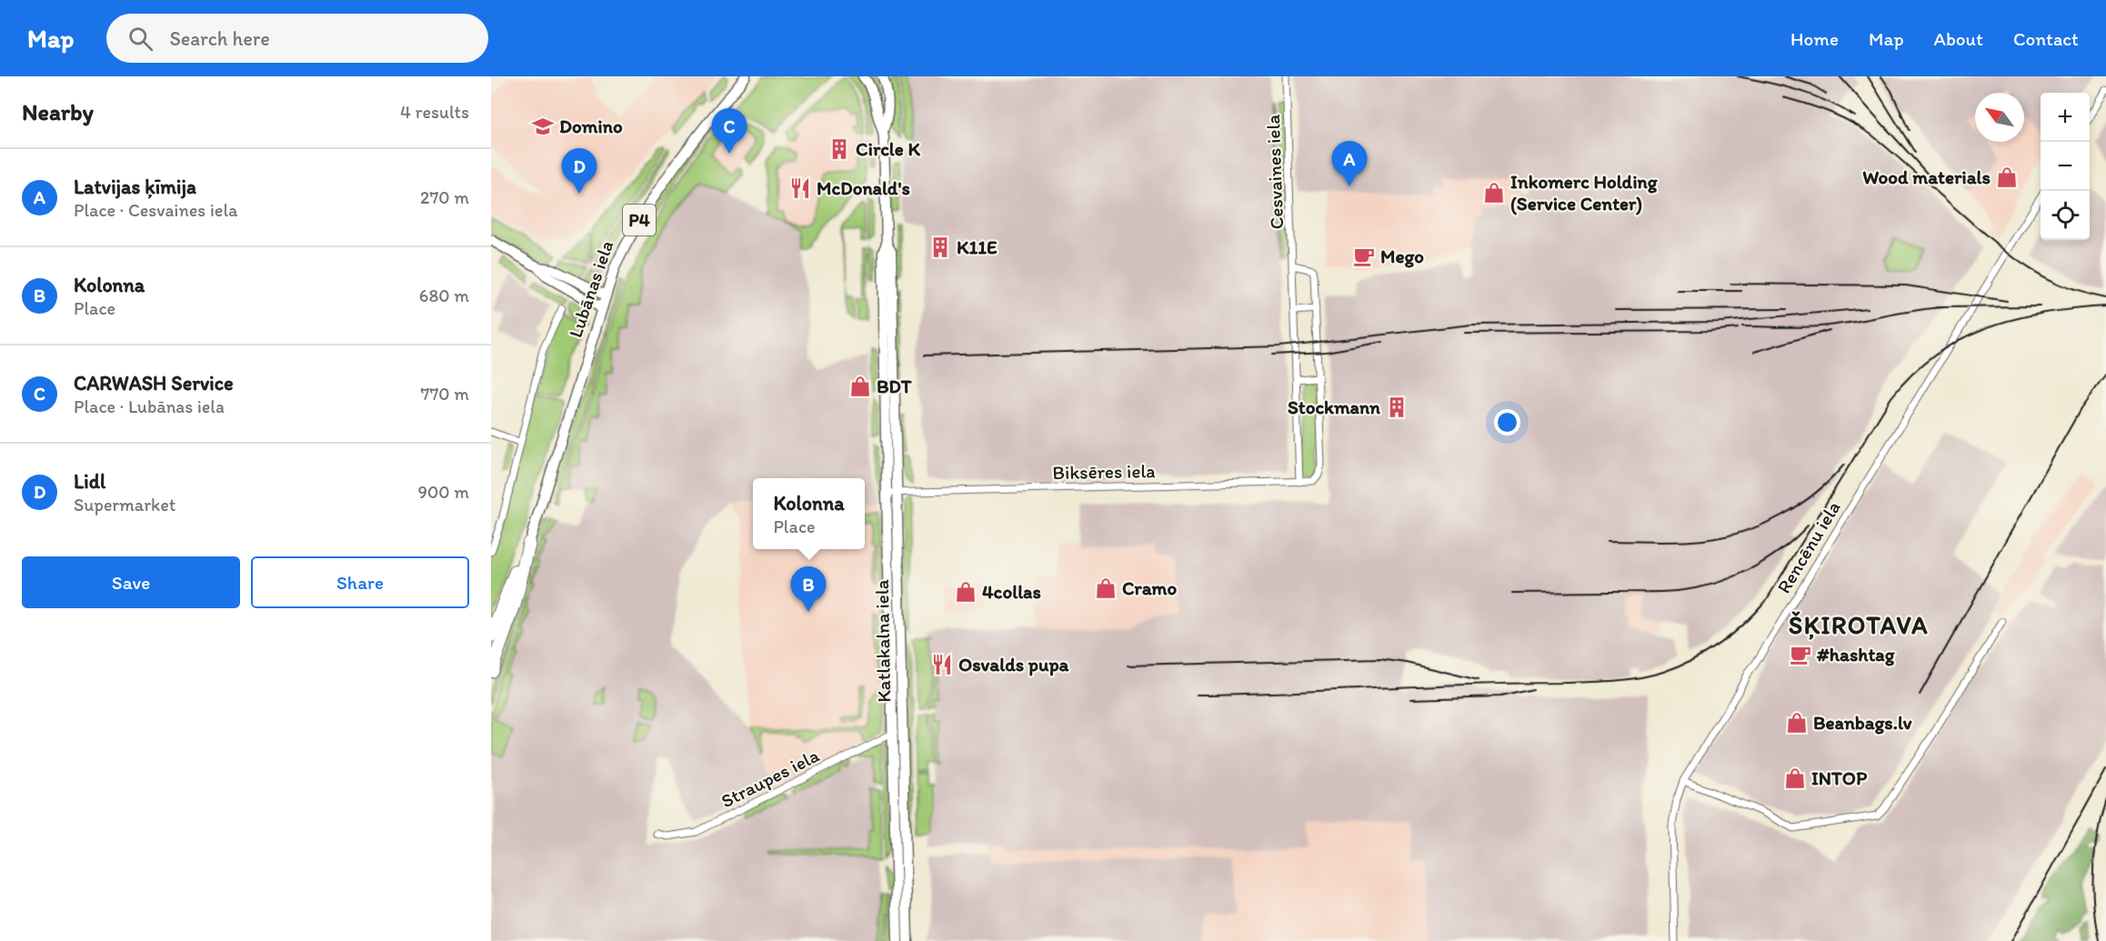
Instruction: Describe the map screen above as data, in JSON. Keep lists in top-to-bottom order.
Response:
{
  "streets": {
    "highway": ["P4", "Lubānas iela"],
    "street": [
      "Cesvaines iela",
      "Biksēres iela",
      "Rencēnu iela",
      "Katlakalna iela",
      "Straupes iela"
    ]
  },
  "crossings": [
    ["Cesvaines iela", "Biksēres iela"],
    ["Biksēres iela", "Katlakalna iela"],
    ["Katlakalna iela", "Straupes iela"]
  ],
  "districts": ["ŠĶIROTAVA"],
  "places": {
    "school or university": ["Domino"],
    "building": ["Circle K", "K11E", "Stockmann"],
    "shop": [
      "Wood materials",
      "Inkomerc Holding (Service Center)",
      "BDT",
      "Cramo",
      "4collas",
      "Beanbags.lv",
      "INTOP"
    ],
    "restaurant": ["McDonald's", "Osvalds pupa"],
    "cafe": ["Mego", "#hashtag"]
  },
  "north": "top left",
  "page": {
    "header": "Map",
    "search": "Search here",
    "nav": [
      "Home",
      "Map",
      "About",
      "Contact"
    ],
    "heading": ["Nearby", "4 results"],
    "map_buttons": ["+", "−"],
    "pins": [
      "C",
      "A",
      "D",
      "B"
    ],
    "list": [
      {
        "mark": "A",
        "name": "Latvijas ķīmija",
        "note": "Place · Cesvaines iela",
        "value": "270 m"
      },
      {
        "mark": "B",
        "name": "Kolonna",
        "note": "Place",
        "value": "680 m"
      },
      {
        "mark": "C",
        "name": "CARWASH Service",
        "note": "Place · Lubānas iela",
        "value": "770 m"
      },
      {
        "mark": "D",
        "name": "Lidl",
        "note": "Supermarket",
        "value": "900 m"
      }
    ],
    "popup": ["Kolonna", "Place"],
    "buttons": ["Save", "Share"]
  }
}
